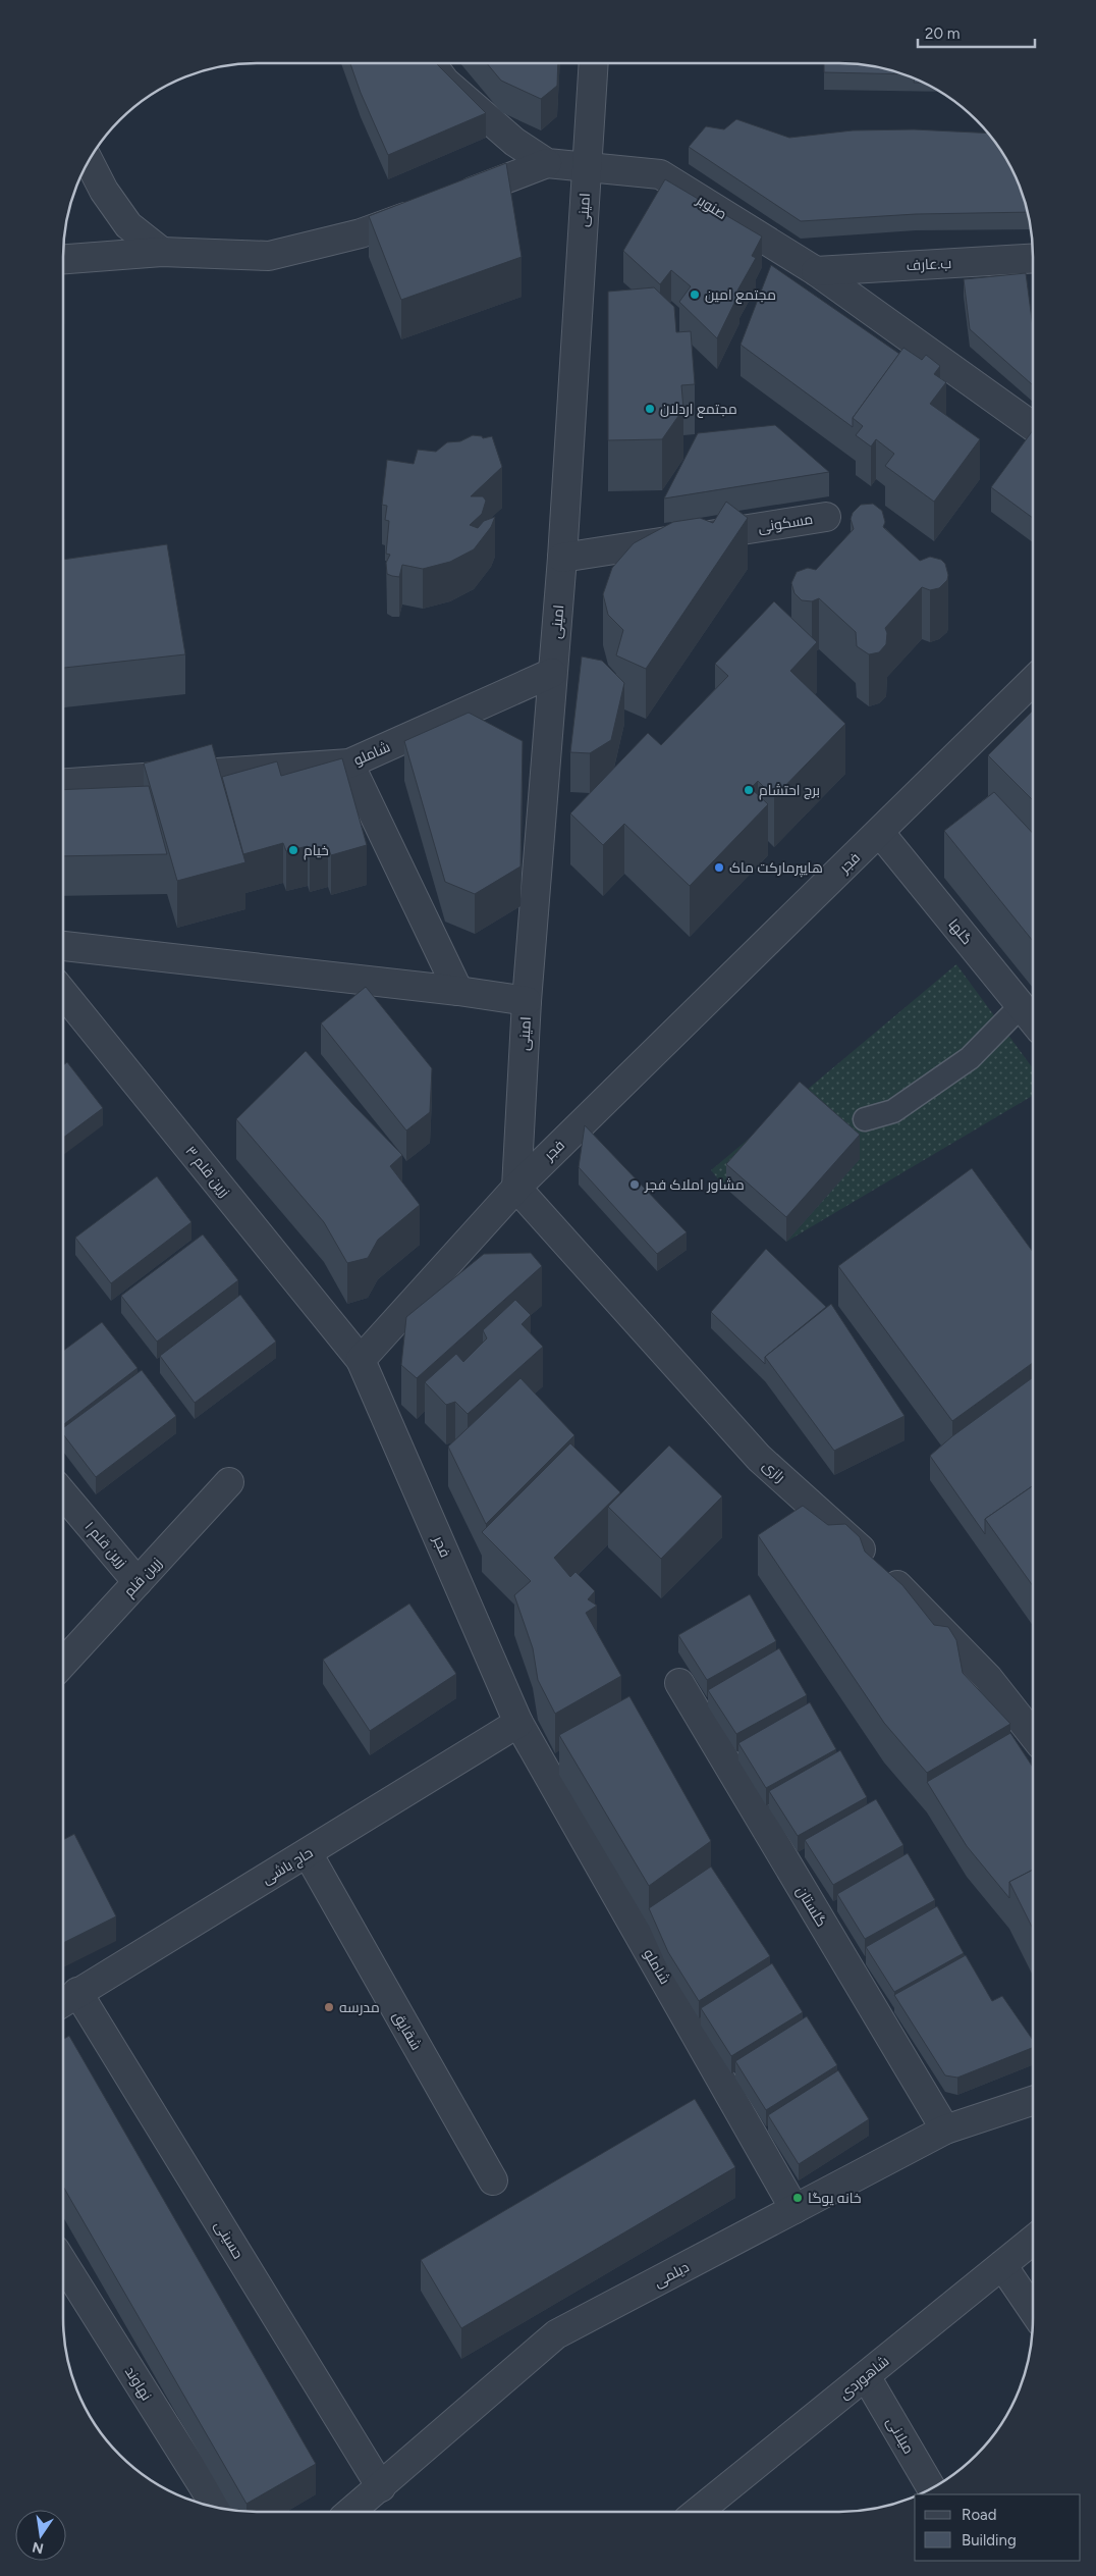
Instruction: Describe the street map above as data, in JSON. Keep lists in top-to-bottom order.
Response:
{
  "streets": {
    "street": [
      "صنوبر",
      "امینی",
      "ب.عارف",
      "مسکونی",
      "شاملو",
      "فجر",
      "گلها",
      "زرین قلم ۳",
      "رازی",
      "زرین قلم ۱",
      "زرین قلم",
      "حاج باشی",
      "گلستان",
      "شقایق",
      "حسینی",
      "دیلمی",
      "شاهوردی",
      "نهاوند",
      "میلانی"
    ]
  },
  "crossings": [
    ["صنوبر", "امینی"],
    ["صنوبر", "ب.عارف"],
    ["امینی", "مسکونی"],
    ["امینی", "شاملو"],
    ["امینی", "فجر"],
    ["امینی", "رازی"],
    ["شاملو", "فجر"],
    ["شاملو", "حاج باشی"],
    ["شاملو", "دیلمی"],
    ["فجر", "گلها"],
    ["فجر", "زرین قلم ۳"],
    ["فجر", "رازی"],
    ["فجر", "حاج باشی"],
    ["زرین قلم ۱", "زرین قلم"],
    ["حاج باشی", "شقایق"],
    ["حاج باشی", "حسینی"],
    ["گلستان", "دیلمی"],
    ["حسینی", "دیلمی"],
    ["شاهوردی", "میلانی"]
  ],
  "places": [
    "مجتمع امین",
    "مجتمع اردلان",
    "برج احتشام",
    "خیام",
    "هایپرمارکت ماک",
    "مشاور املاک فجر",
    "مدرسه",
    "خانه یوگا"
  ],
  "legend": ["Road", "Building"],
  "scale_bar": "20 m",
  "north": "bottom"
}
